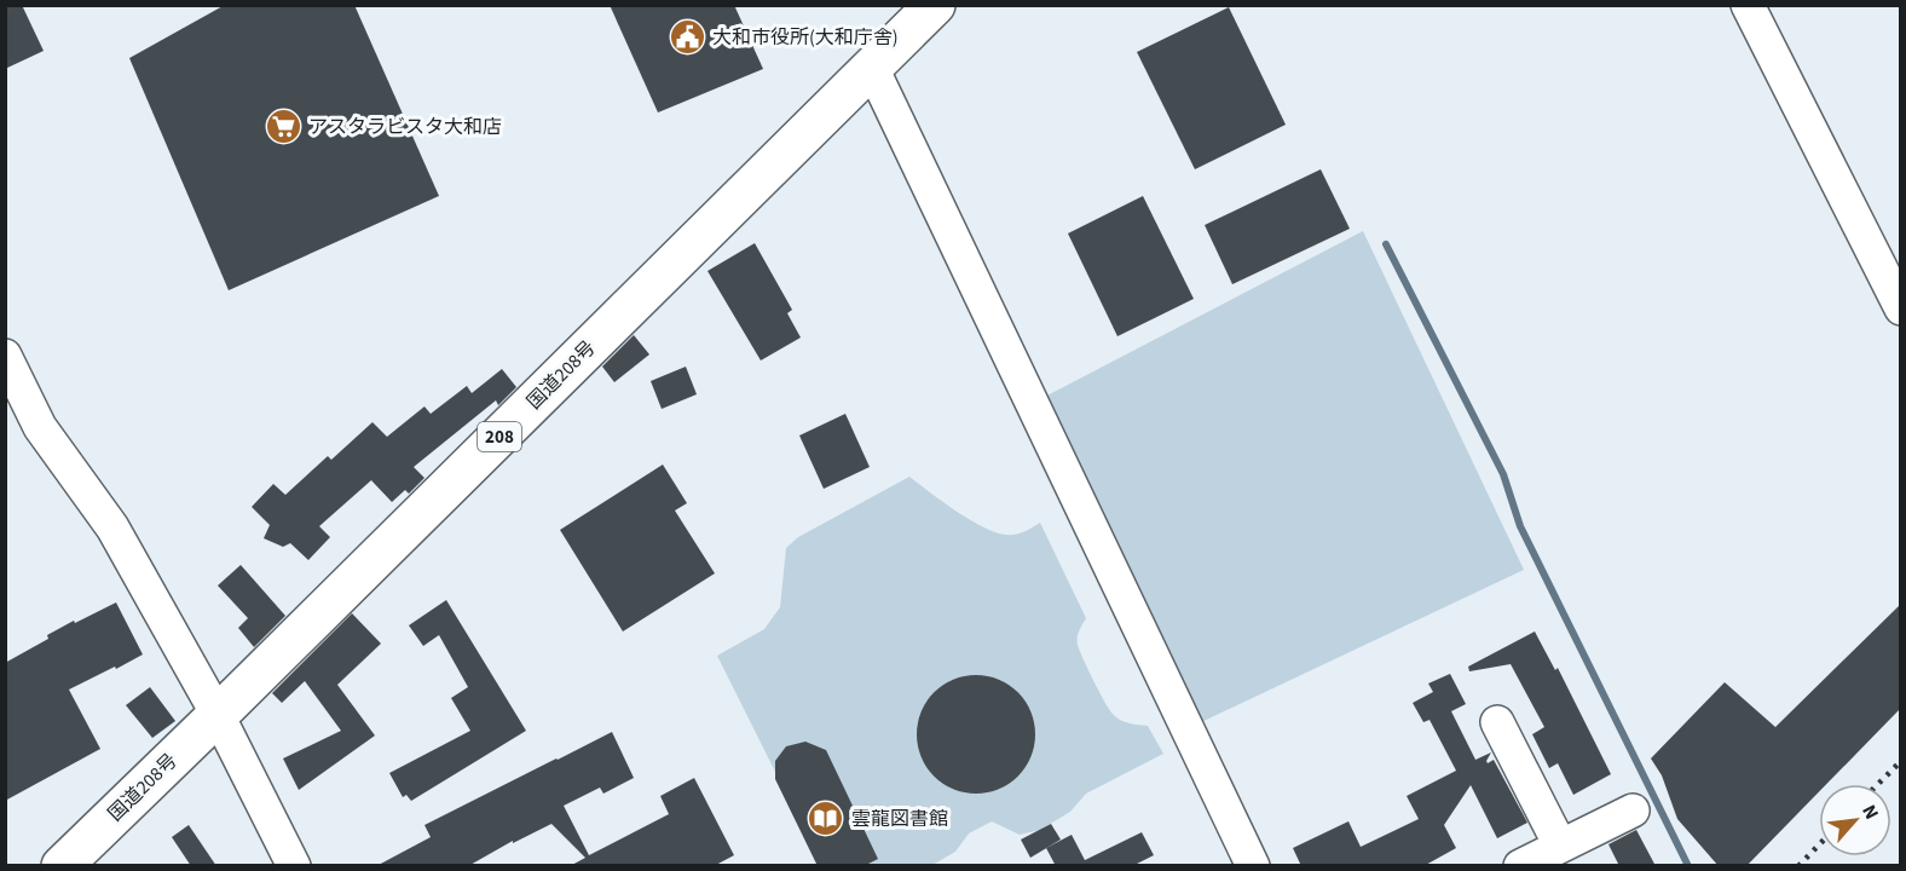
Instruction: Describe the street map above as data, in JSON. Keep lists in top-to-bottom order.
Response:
{
  "streets": {
    "highway": ["国道208号", "208"]
  },
  "places": {
    "public building": ["大和市役所(大和庁舎)"],
    "supermarket": ["アスタラビスタ大和店"],
    "library": ["雲龍図書館"]
  },
  "north": "top right"
}
